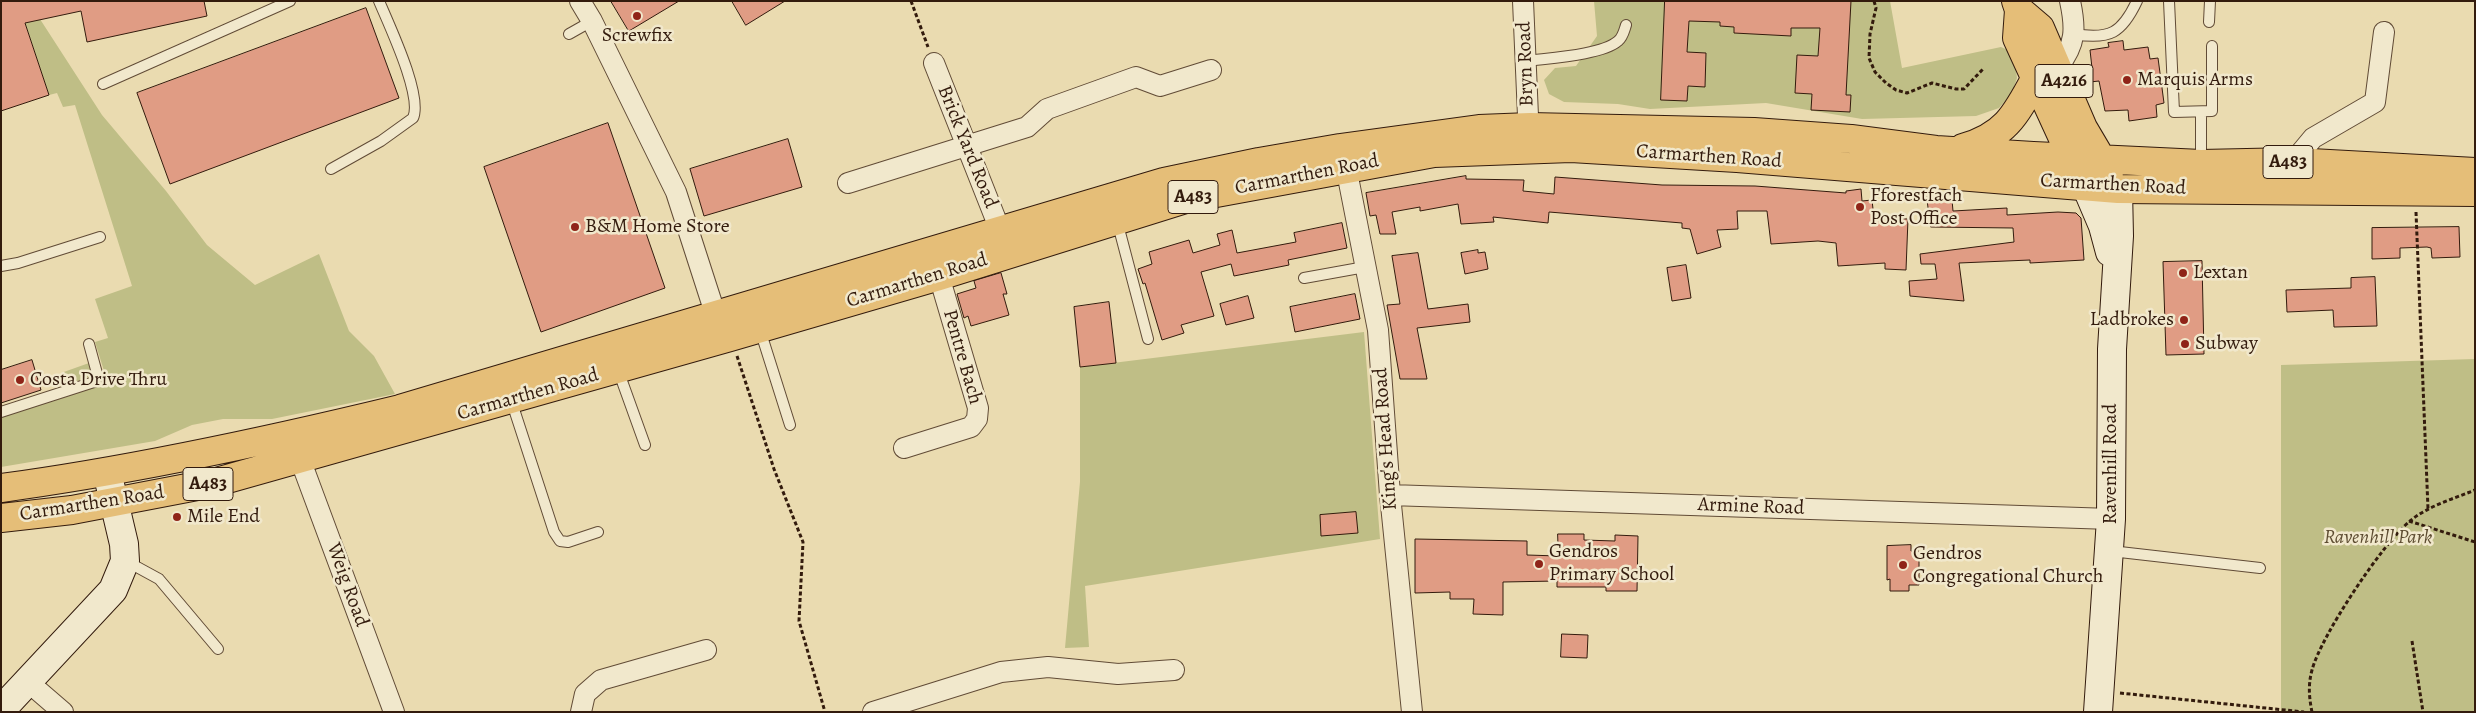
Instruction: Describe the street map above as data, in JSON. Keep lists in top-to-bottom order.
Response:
{
  "streets": {
    "main road": ["A4216", "Carmarthen Road", "A483"],
    "street": [
      "Bryn Road",
      "Brick Yard Road",
      "Pentre Bach",
      "King's Head Road",
      "Ravenhill Road",
      "Armine Road",
      "Weig Road"
    ]
  },
  "crossings": [
    ["Bryn Road", "Carmarthen Road"],
    ["A4216", "Carmarthen Road"],
    ["Brick Yard Road", "Carmarthen Road"],
    ["Carmarthen Road", "Pentre Bach"],
    ["Carmarthen Road", "King's Head Road"],
    ["Carmarthen Road", "Ravenhill Road"],
    ["Carmarthen Road", "Weig Road"],
    ["King's Head Road", "Armine Road"],
    ["Ravenhill Road", "Armine Road"]
  ],
  "parks": ["Ravenhill Park"],
  "places": [
    "Screwfix",
    "Marquis Arms",
    "Fforestfach Post Office",
    "B&M Home Store",
    "Lextan",
    "Ladbrokes",
    "Subway",
    "Costa Drive Thru",
    "Mile End",
    "Gendros Primary School",
    "Gendros Congregational Church"
  ]
}
